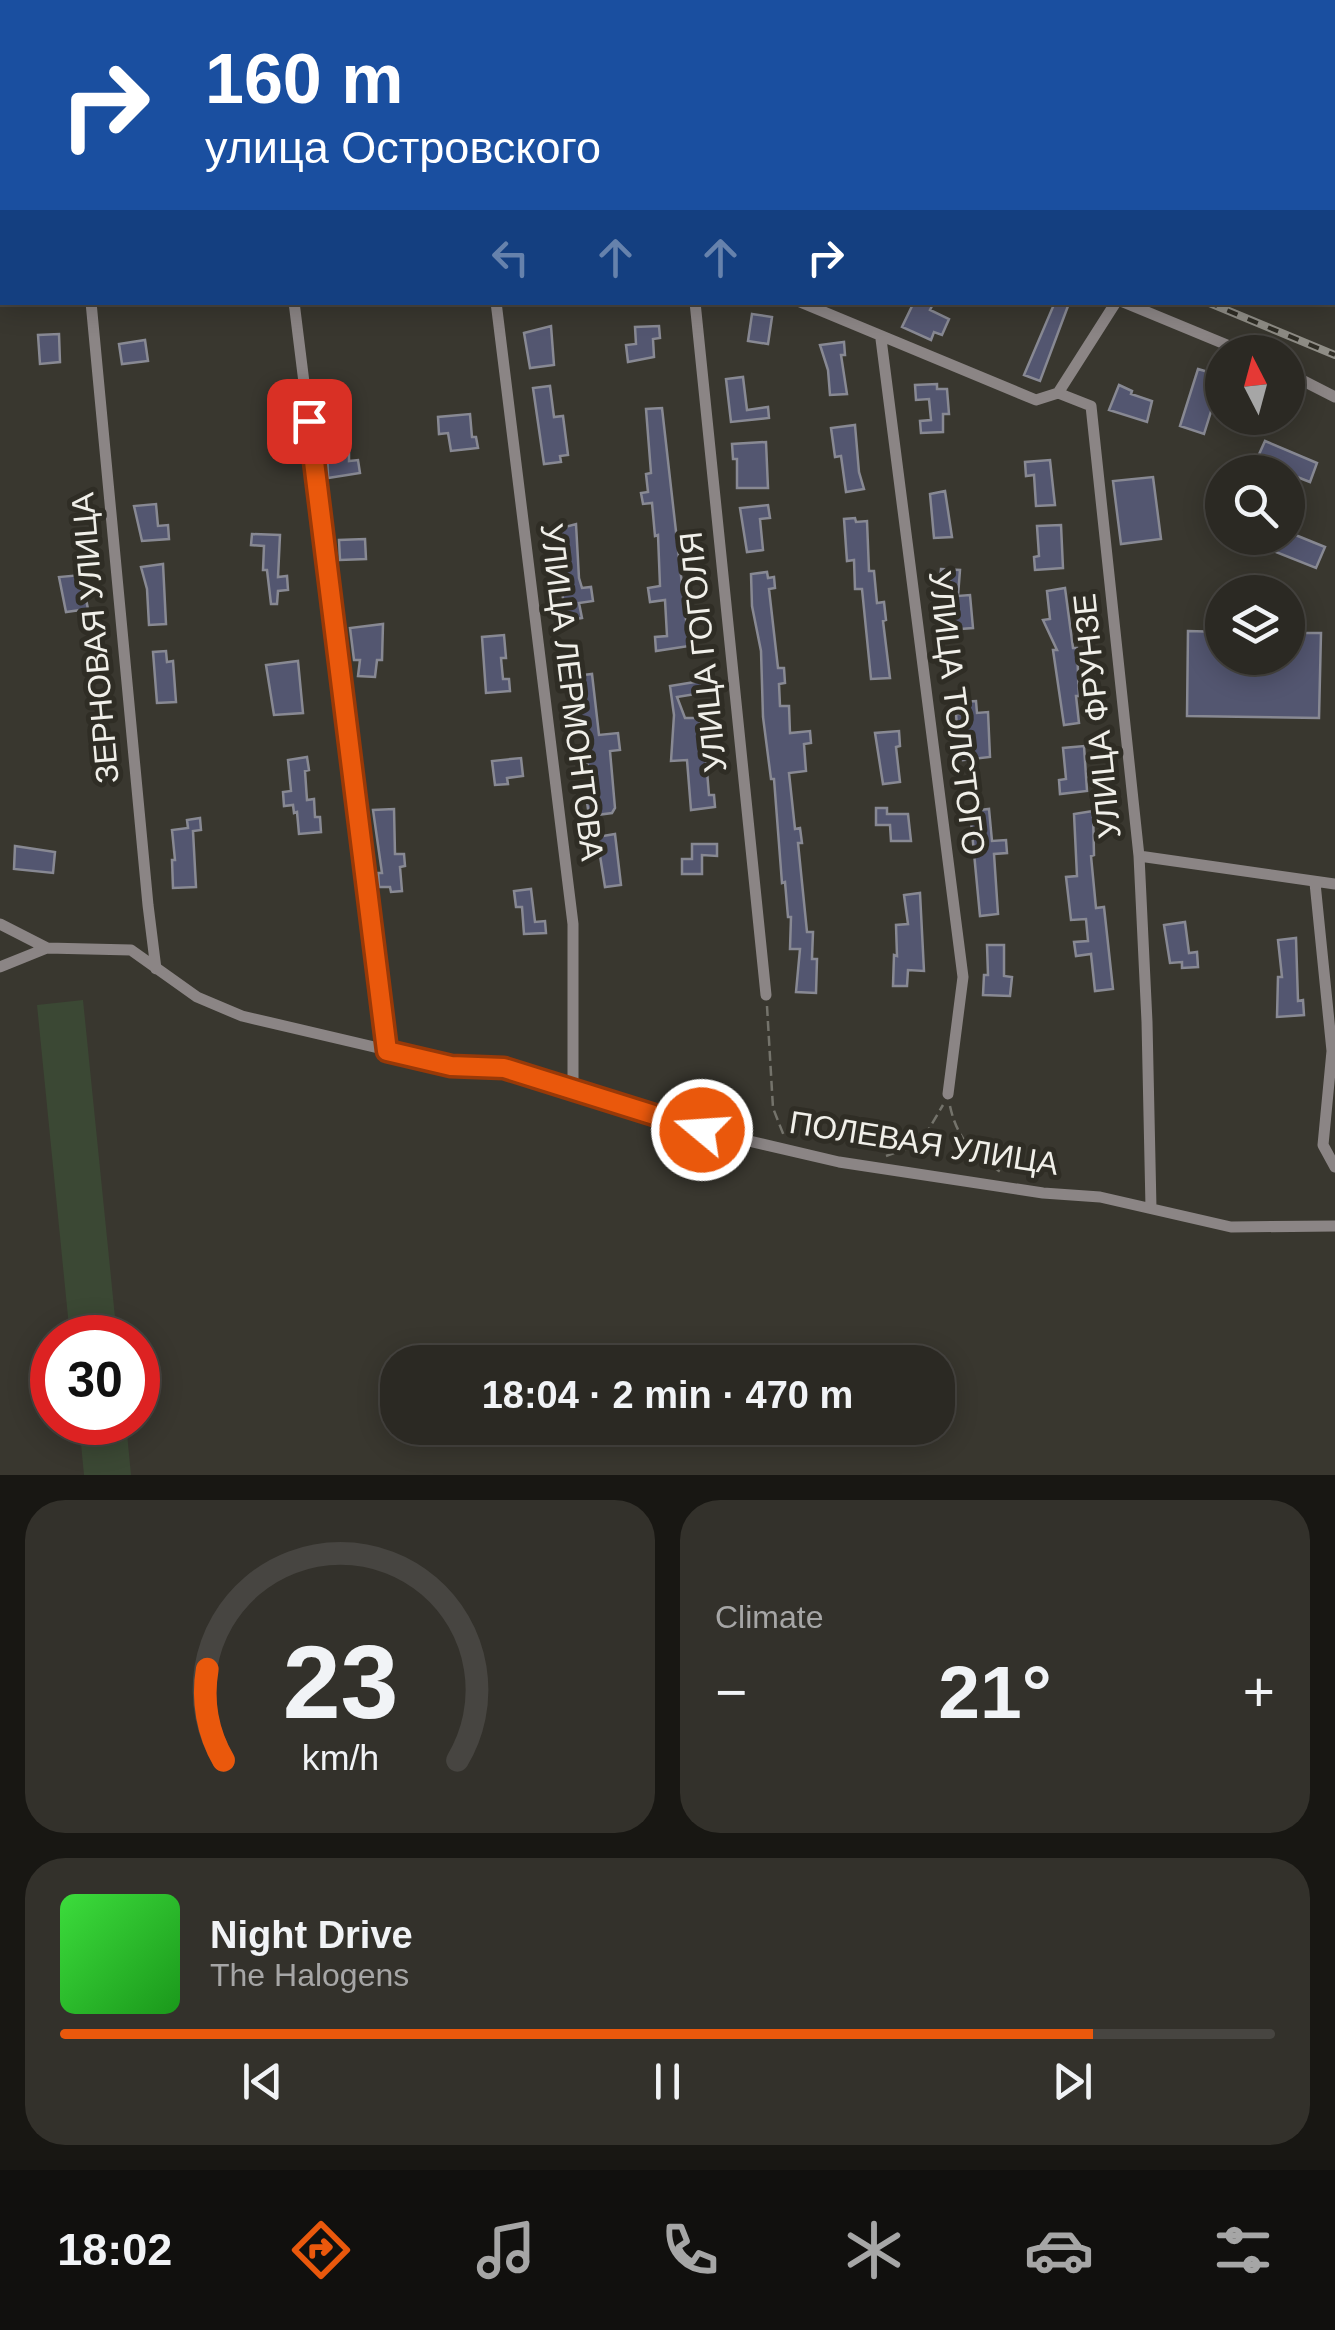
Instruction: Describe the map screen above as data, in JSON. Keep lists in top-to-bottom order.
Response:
{
  "streets": {
    "street": [
      "ЗЕРНОВАЯ УЛИЦА",
      "УЛИЦА ГОГОЛЯ",
      "УЛИЦА ЛЕРМОНТОВА",
      "УЛИЦА ТОЛСТОГО",
      "УЛИЦА ФРУНЗЕ",
      "ПОЛЕВАЯ УЛИЦА"
    ]
  },
  "crossings": [
    ["ЗЕРНОВАЯ УЛИЦА", "ПОЛЕВАЯ УЛИЦА"],
    ["УЛИЦА ЛЕРМОНТОВА", "ПОЛЕВАЯ УЛИЦА"],
    ["УЛИЦА ФРУНЗЕ", "ПОЛЕВАЯ УЛИЦА"]
  ],
  "north": "top",
  "page": {
    "turn": ["160 m", "улица Островского"],
    "limit": "30",
    "trip": "18:04 · 2 min · 470 m",
    "tile": "Climate",
    "heat": ["−", "21°", "+"],
    "song": ["Night Drive", "The Halogens"],
    "tabs": "18:02",
    "gauge": ["23", "km/h"]
  }
}
